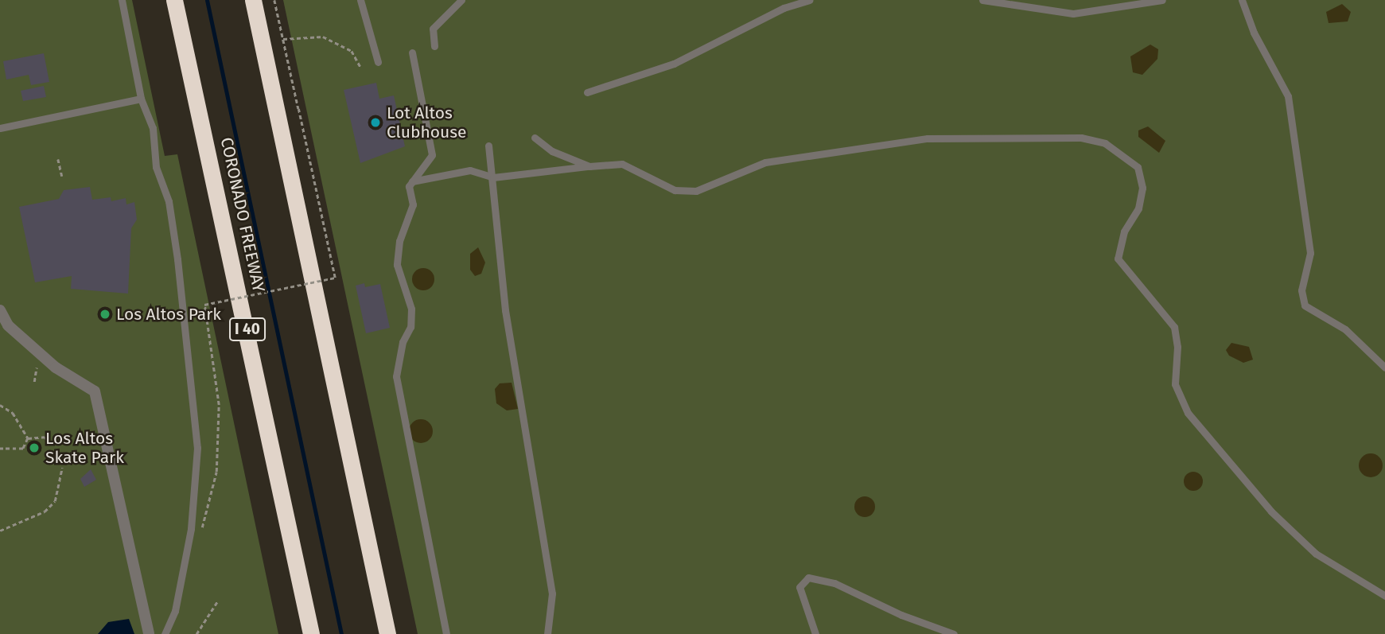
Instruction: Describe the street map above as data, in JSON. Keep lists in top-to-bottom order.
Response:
{
  "streets": {
    "highway": ["CORONADO FREEWAY", "I 40"]
  },
  "places": ["Lot Altos Clubhouse", "Los Altos Park", "Los Altos Skate Park"]
}
